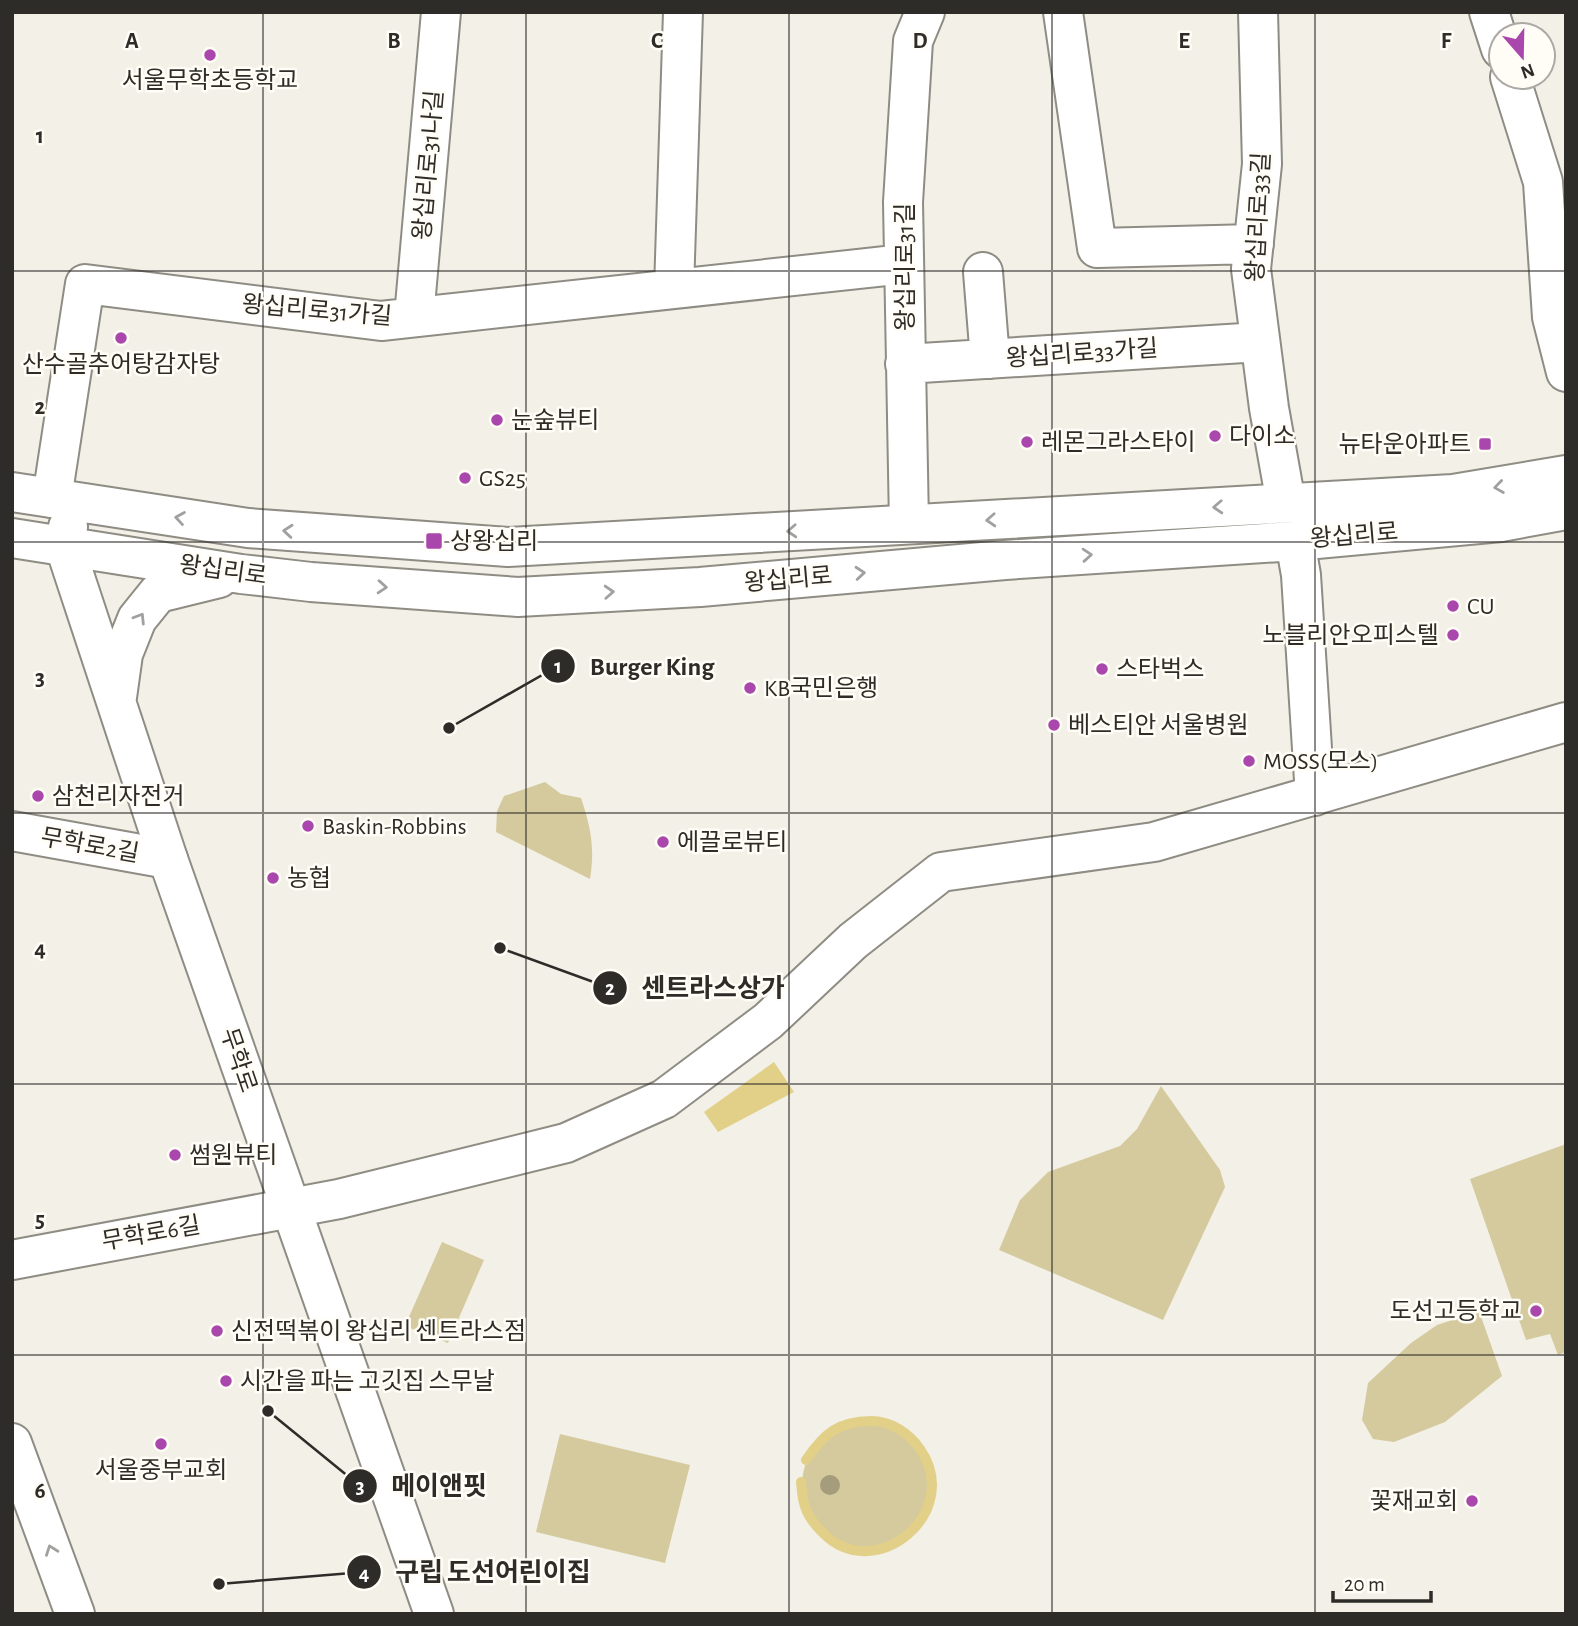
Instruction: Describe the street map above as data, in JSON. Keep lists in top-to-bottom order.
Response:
{
  "streets": {
    "street": [
      "왕십리로31나길",
      "왕십리로33길",
      "왕십리로31길",
      "왕십리로31가길",
      "왕십리로33가길",
      "왕십리로",
      "무학로2길",
      "무학로",
      "무학로6길"
    ]
  },
  "crossings": [
    ["왕십리로31나길", "왕십리로31가길"],
    ["왕십리로33길", "왕십리로33가길"],
    ["왕십리로33길", "왕십리로"],
    ["왕십리로31길", "왕십리로31가길"],
    ["왕십리로31길", "왕십리로"],
    ["왕십리로31가길", "왕십리로"],
    ["왕십리로31가길", "무학로"],
    ["왕십리로", "무학로"],
    ["무학로2길", "무학로"],
    ["무학로", "무학로6길"]
  ],
  "places": {
    "other": [
      "서울무학초등학교",
      "산수골추어탕감자탕",
      "눈숲뷰티",
      "다이소",
      "레몬그라스타이",
      "GS25",
      "CU",
      "노블리안오피스텔",
      "스타벅스",
      "KB국민은행",
      "베스티안 서울병원",
      "Burger King",
      "MOSS(모스)",
      "삼천리자전거",
      "Baskin-Robbins",
      "에끌로뷰티",
      "농협",
      "센트라스상가",
      "썸원뷰티",
      "도선고등학교",
      "신전떡볶이 왕십리 센트라스점",
      "시간을 파는 고깃집 스무날",
      "메이앤핏",
      "서울중부교회",
      "꽃재교회",
      "구립 도선어린이집"
    ],
    "transit": ["뉴타운아파트", "상왕십리"]
  },
  "scale_bar": "20 m",
  "north": "bottom",
  "grid": {
    "columns": [
      "A",
      "B",
      "C",
      "D",
      "E",
      "F"
    ],
    "rows": [
      "1",
      "2",
      "3",
      "4",
      "5",
      "6"
    ]
  }
}
